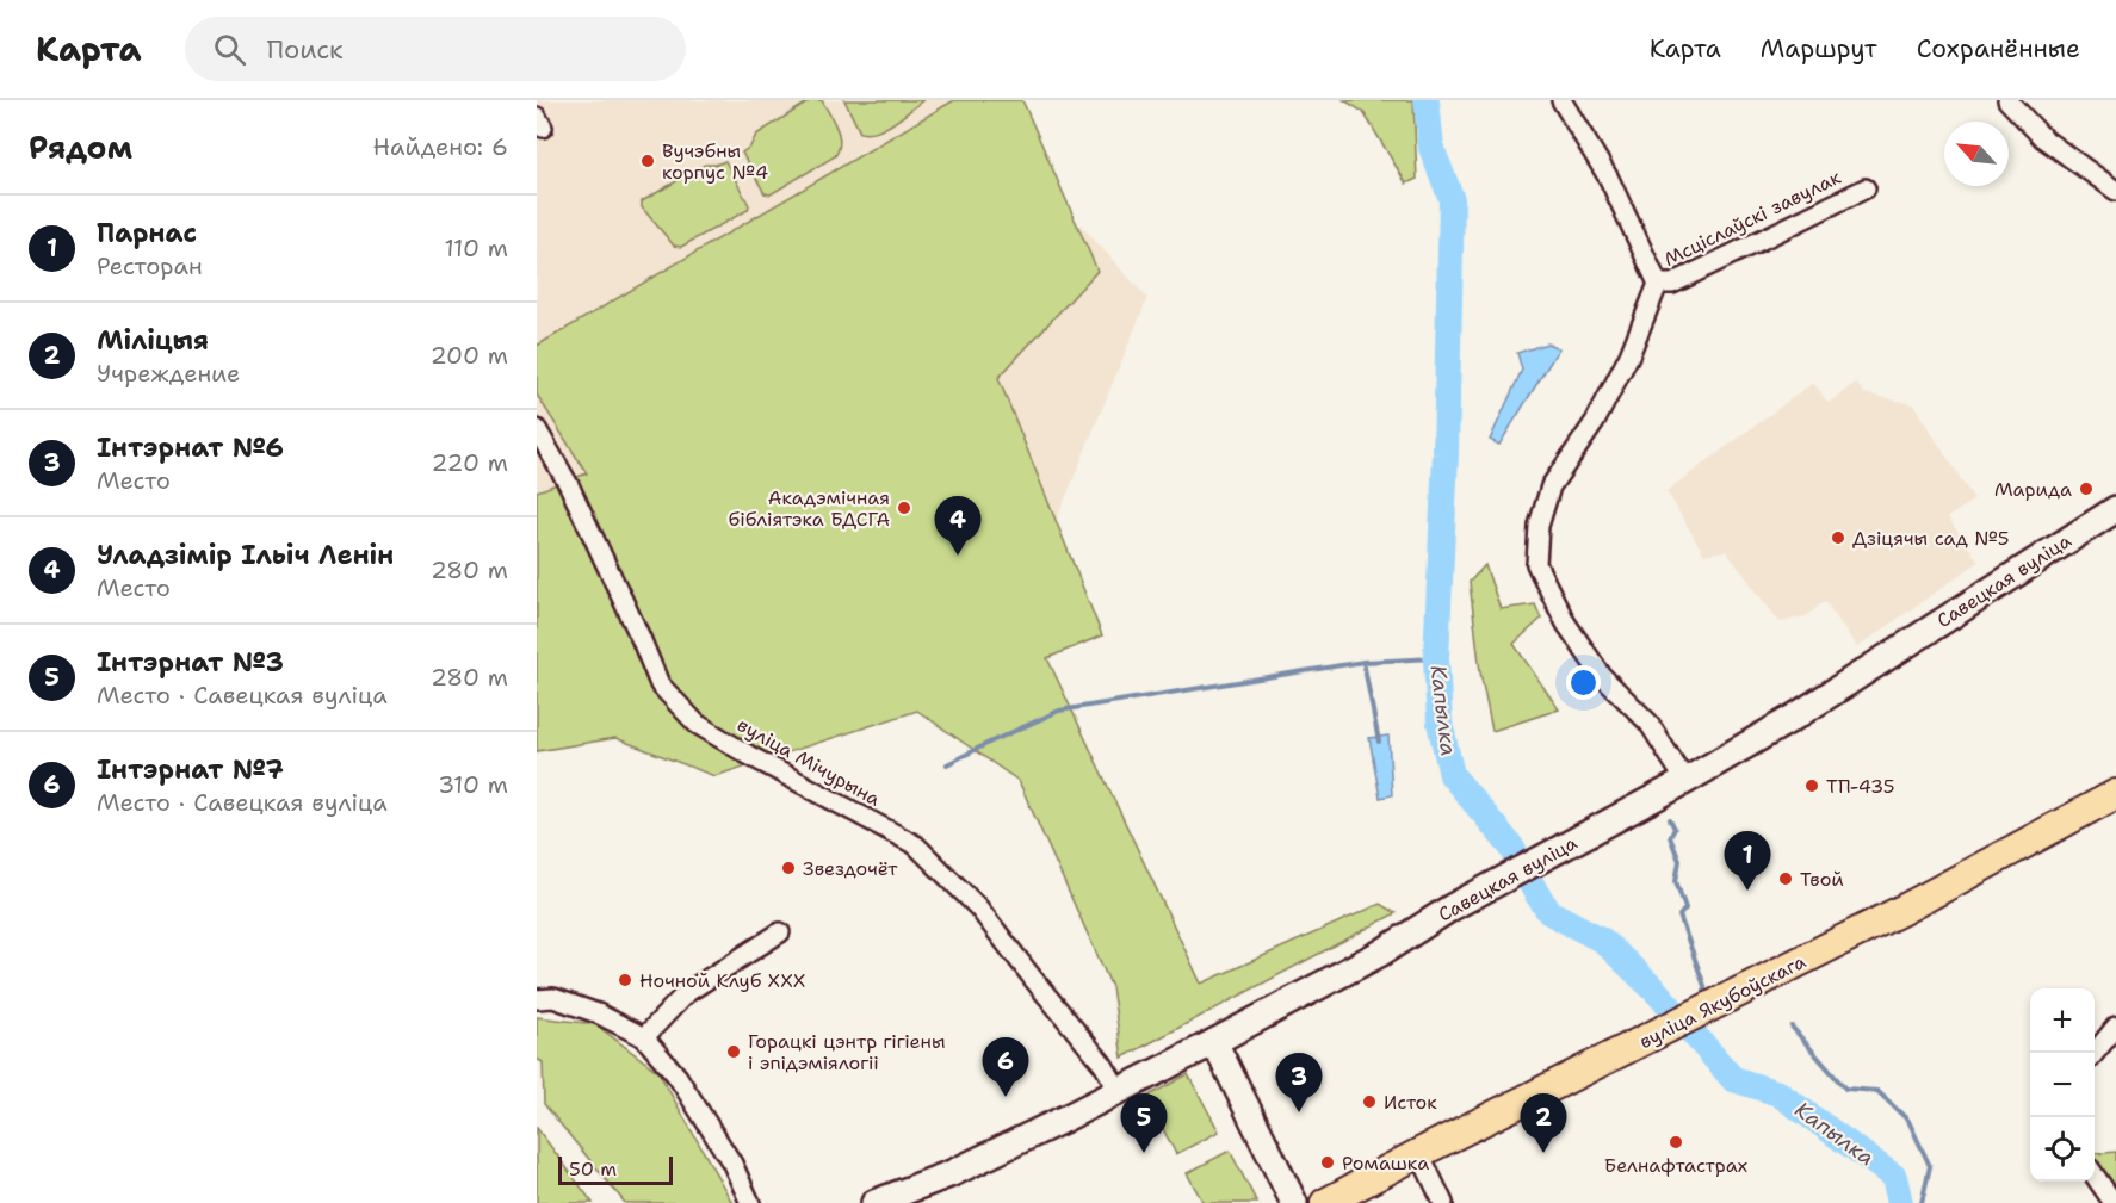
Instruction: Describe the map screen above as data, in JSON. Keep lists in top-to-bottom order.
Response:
{
  "streets": {
    "main road": ["Савецкая вуліца", "вуліца Якубоўскага"],
    "street": ["Мсціслаўскі завулак", "вуліца Мічурына"]
  },
  "crossings": [
    ["Мсціслаўскі завулак", "Савецкая вуліца"],
    ["Савецкая вуліца", "вуліца Мічурына"]
  ],
  "water": ["Капылка"],
  "places": [
    "Вучэбны корпус №4",
    "Марида",
    "Акадэмічная бібліятэка БДСГА",
    "Дзіцячы сад №5",
    "ТП-435",
    "Звездочёт",
    "Твой",
    "Ночной Клуб ХХХ",
    "Горацкі цэнтр гігіены і эпідэміялогіі",
    "Исток",
    "Белнафтастрах",
    "Ромашка"
  ],
  "scale_bar": "50 m",
  "north": "top left",
  "page": {
    "header": "Карта",
    "search": "Поиск",
    "nav": ["Карта", "Маршрут", "Сохранённые"],
    "heading": ["Рядом", "Найдено: 6"],
    "list": [
      {
        "mark": "1",
        "name": "Парнас",
        "note": "Ресторан",
        "value": "110 m"
      },
      {
        "mark": "2",
        "name": "Міліцыя",
        "note": "Учреждение",
        "value": "200 m"
      },
      {
        "mark": "3",
        "name": "Інтэрнат №6",
        "note": "Место",
        "value": "220 m"
      },
      {
        "mark": "4",
        "name": "Уладзімір Ільіч Ленін",
        "note": "Место",
        "value": "280 m"
      },
      {
        "mark": "5",
        "name": "Інтэрнат №3",
        "note": "Место · Савецкая вуліца",
        "value": "280 m"
      },
      {
        "mark": "6",
        "name": "Інтэрнат №7",
        "note": "Место · Савецкая вуліца",
        "value": "310 m"
      }
    ],
    "pins": [
      "4",
      "1",
      "6",
      "3",
      "2",
      "5"
    ],
    "map_buttons": ["+", "−"],
    "scale": "50 m"
  }
}
